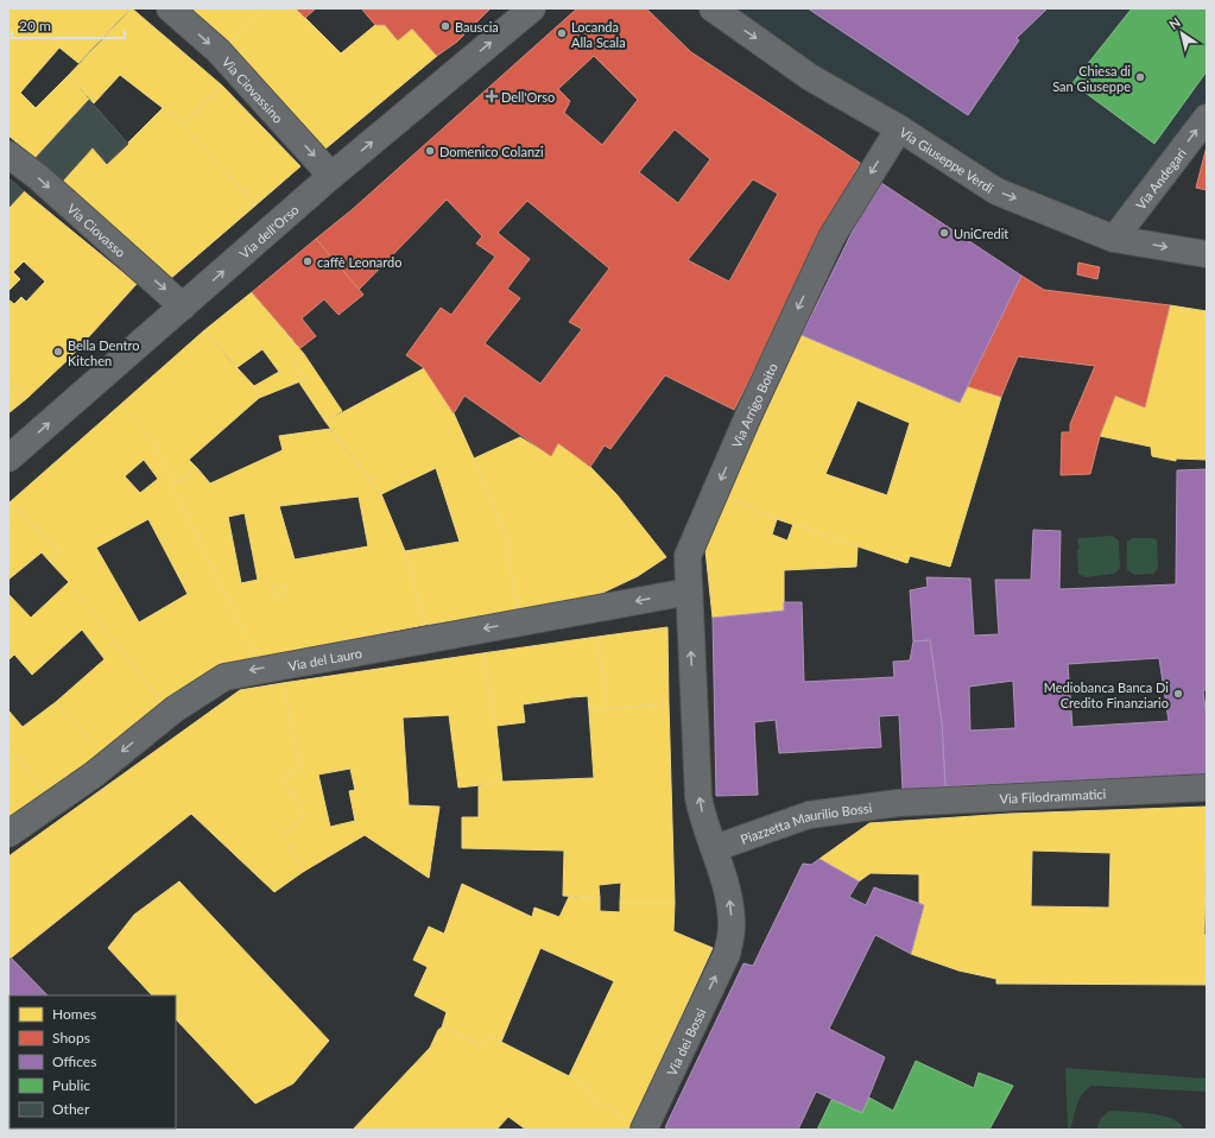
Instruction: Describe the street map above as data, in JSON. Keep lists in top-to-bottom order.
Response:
{
  "streets": {
    "street": [
      "Via Ciovassino",
      "Via Giuseppe Verdi",
      "Via Andegari",
      "Via Ciovasso",
      "Via dell'Orso",
      "Via Arrigo Boito",
      "Via del Lauro",
      "Via Filodrammatici",
      "Piazzetta Maurilio Bossi",
      "Via dei Bossi"
    ]
  },
  "crossings": [
    ["Via Ciovassino", "Via dell'Orso"],
    ["Via Giuseppe Verdi", "Via Andegari"],
    ["Via Giuseppe Verdi", "Via Arrigo Boito"],
    ["Via Ciovasso", "Via dell'Orso"],
    ["Via Arrigo Boito", "Via del Lauro"],
    ["Via Arrigo Boito", "Piazzetta Maurilio Bossi"],
    ["Via Arrigo Boito", "Via dei Bossi"],
    ["Via Filodrammatici", "Piazzetta Maurilio Bossi"],
    ["Piazzetta Maurilio Bossi", "Via dei Bossi"]
  ],
  "one_way": [
    "Via Ciovassino",
    "Via Giuseppe Verdi",
    "Via Andegari",
    "Via Ciovasso",
    "Via dell'Orso",
    "Via del Lauro",
    "Via dei Bossi"
  ],
  "places": {
    "other": [
      "Bauscia",
      "Locanda Alla Scala",
      "Chiesa di San Giuseppe",
      "Domenico Colanzi",
      "UniCredit",
      "caffè Leonardo",
      "Bella Dentro Kitchen",
      "Mediobanca Banca Di Credito Finanziario"
    ],
    "health": ["Dell'Orso"]
  },
  "legend": [
    "Homes",
    "Shops",
    "Offices",
    "Public",
    "Other"
  ],
  "scale_bar": "20 m",
  "north": "top left"
}
